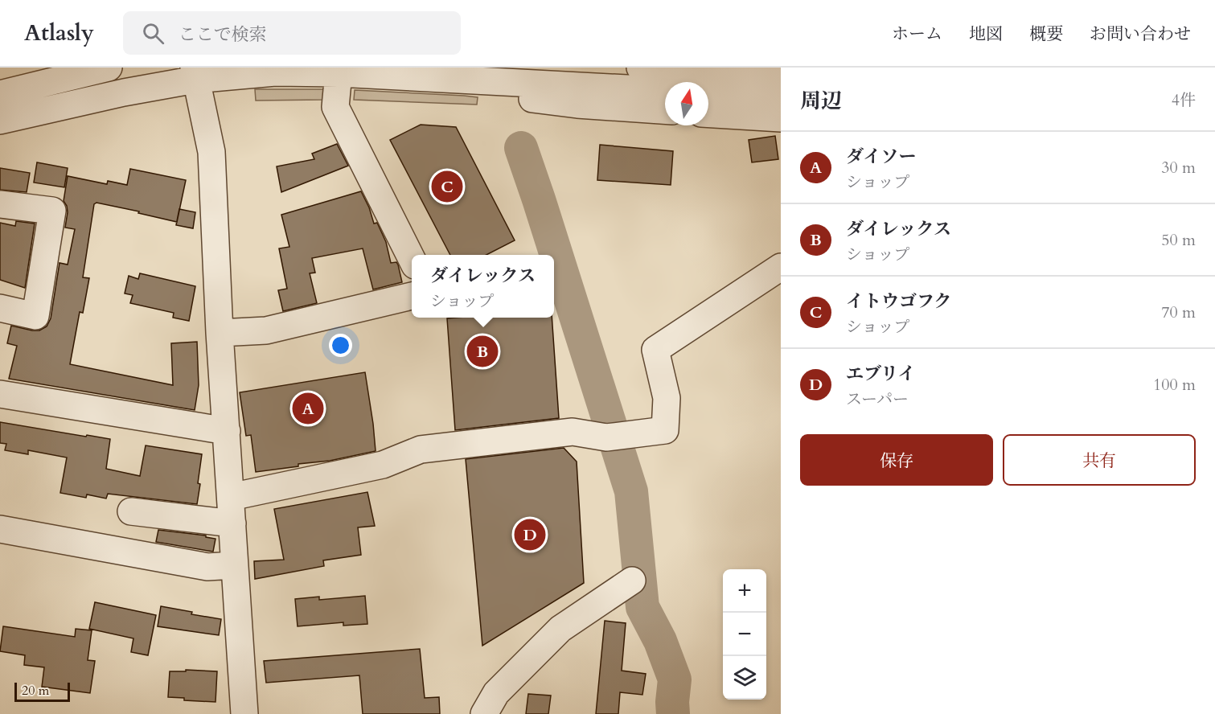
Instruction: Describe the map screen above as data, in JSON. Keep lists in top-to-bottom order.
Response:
{
  "scale_bar": "20 m",
  "north": "top",
  "page": {
    "header": "Atlasly",
    "search": "ここで検索",
    "nav": [
      "ホーム",
      "地図",
      "概要",
      "お問い合わせ"
    ],
    "heading": ["周辺", "4件"],
    "list": [
      {
        "mark": "A",
        "name": "ダイソー",
        "note": "ショップ",
        "value": "30 m"
      },
      {
        "mark": "B",
        "name": "ダイレックス",
        "note": "ショップ",
        "value": "50 m"
      },
      {
        "mark": "C",
        "name": "イトウゴフク",
        "note": "ショップ",
        "value": "70 m"
      },
      {
        "mark": "D",
        "name": "エブリイ",
        "note": "スーパー",
        "value": "100 m"
      }
    ],
    "pins": [
      "C",
      "B",
      "A",
      "D"
    ],
    "popup": ["ダイレックス", "ショップ"],
    "buttons": ["保存", "共有"],
    "map_buttons": ["+", "−"],
    "scale": "20 m"
  }
}
